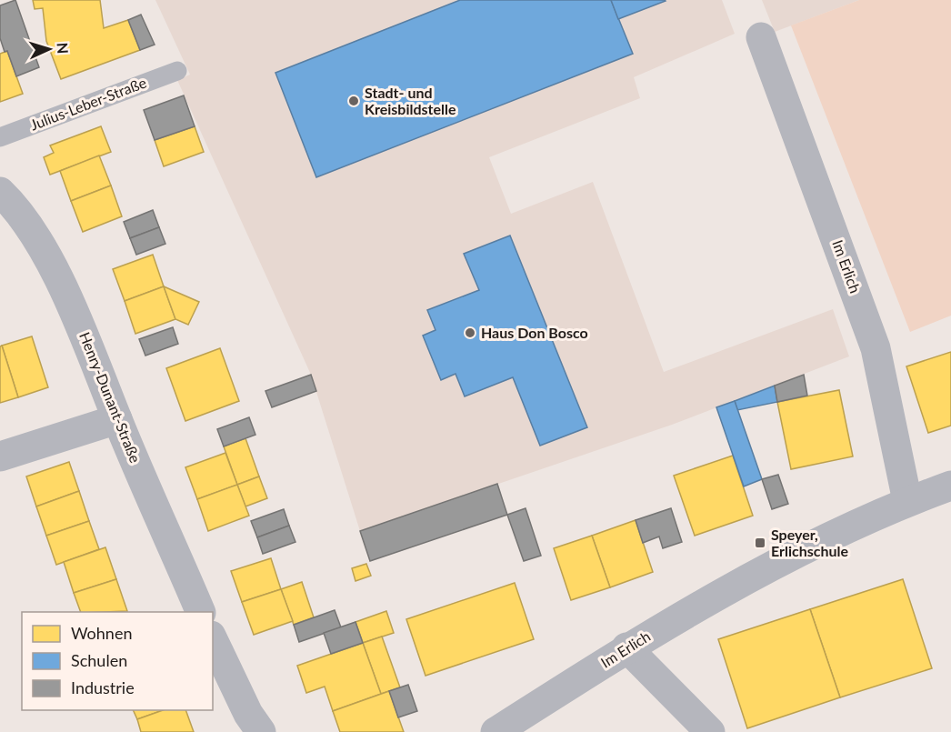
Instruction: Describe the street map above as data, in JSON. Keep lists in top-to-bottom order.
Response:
{
  "streets": {
    "street": ["Im Erlich", "Henry-Dunant-Straße"],
    "lane": ["Julius-Leber-Straße"]
  },
  "places": {
    "other": ["Stadt- und Kreisbildstelle", "Haus Don Bosco"],
    "transit": ["Speyer, Erlichschule"]
  },
  "legend": ["Wohnen", "Schulen", "Industrie"],
  "north": "right"
}
